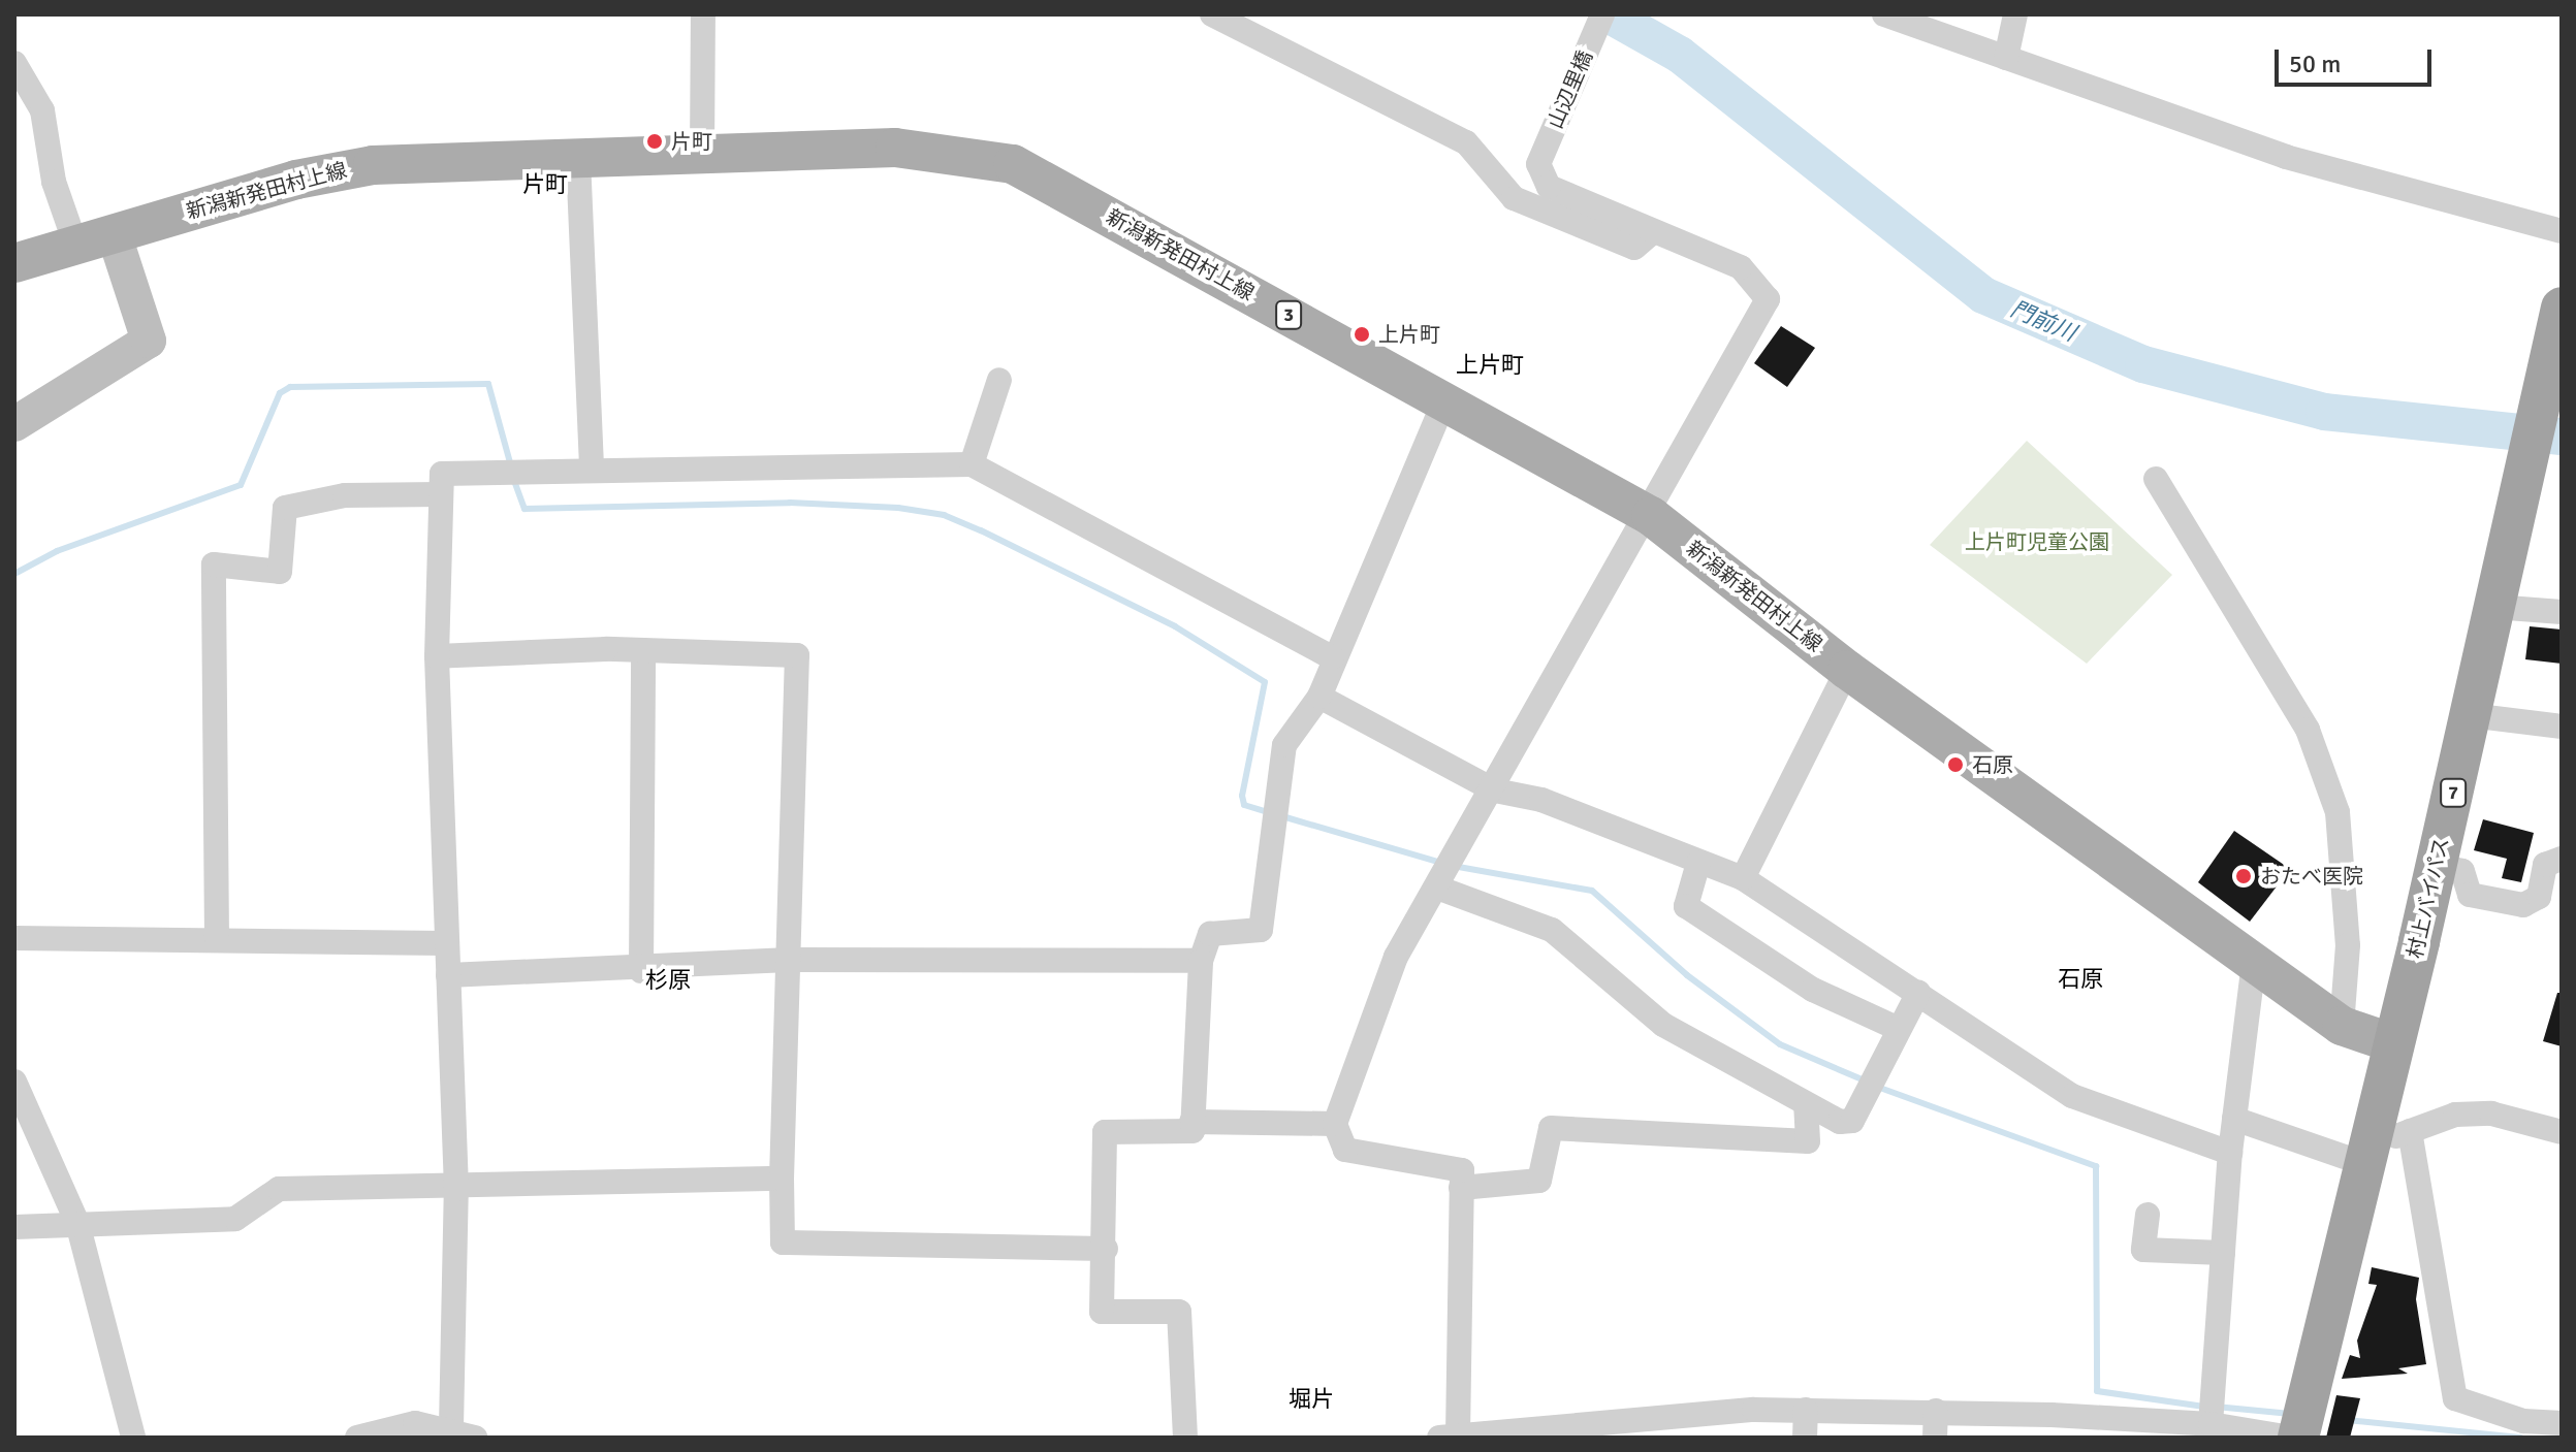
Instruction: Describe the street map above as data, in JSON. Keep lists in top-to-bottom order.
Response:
{
  "streets": {
    "highway": ["7", "村上バイパス"],
    "main road": ["新潟新発田村上線", "3"],
    "street": ["山辺里橋"]
  },
  "crossings": [
    ["新潟新発田村上線", "村上バイパス"]
  ],
  "districts": [
    "片町",
    "上片町",
    "石原",
    "杉原",
    "堀片"
  ],
  "water": ["門前川"],
  "parks": ["上片町児童公園"],
  "places": [
    "片町",
    "上片町",
    "石原",
    "おたべ医院"
  ],
  "scale_bar": "50 m"
}
